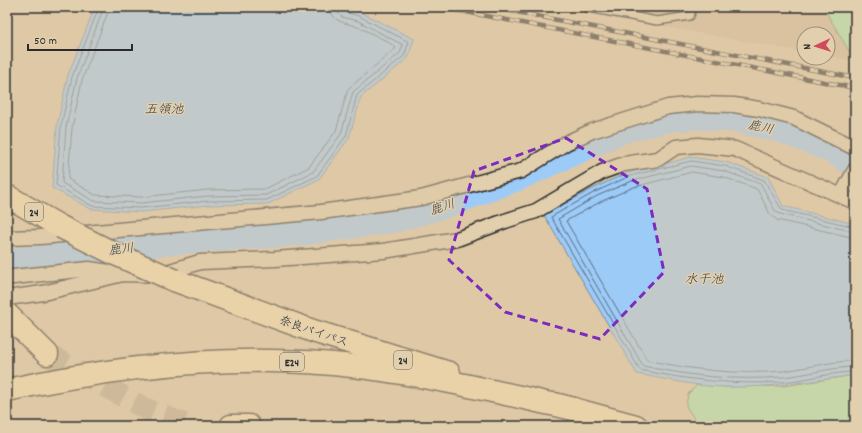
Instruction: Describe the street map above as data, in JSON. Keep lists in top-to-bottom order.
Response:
{
  "streets": {
    "highway": ["24", "奈良バイパス", "E24"]
  },
  "crossings": [
    ["奈良バイパス", "E24"]
  ],
  "water": ["五領池", "鹿川", "水干池"],
  "scale_bar": "50 m",
  "north": "left"
}
